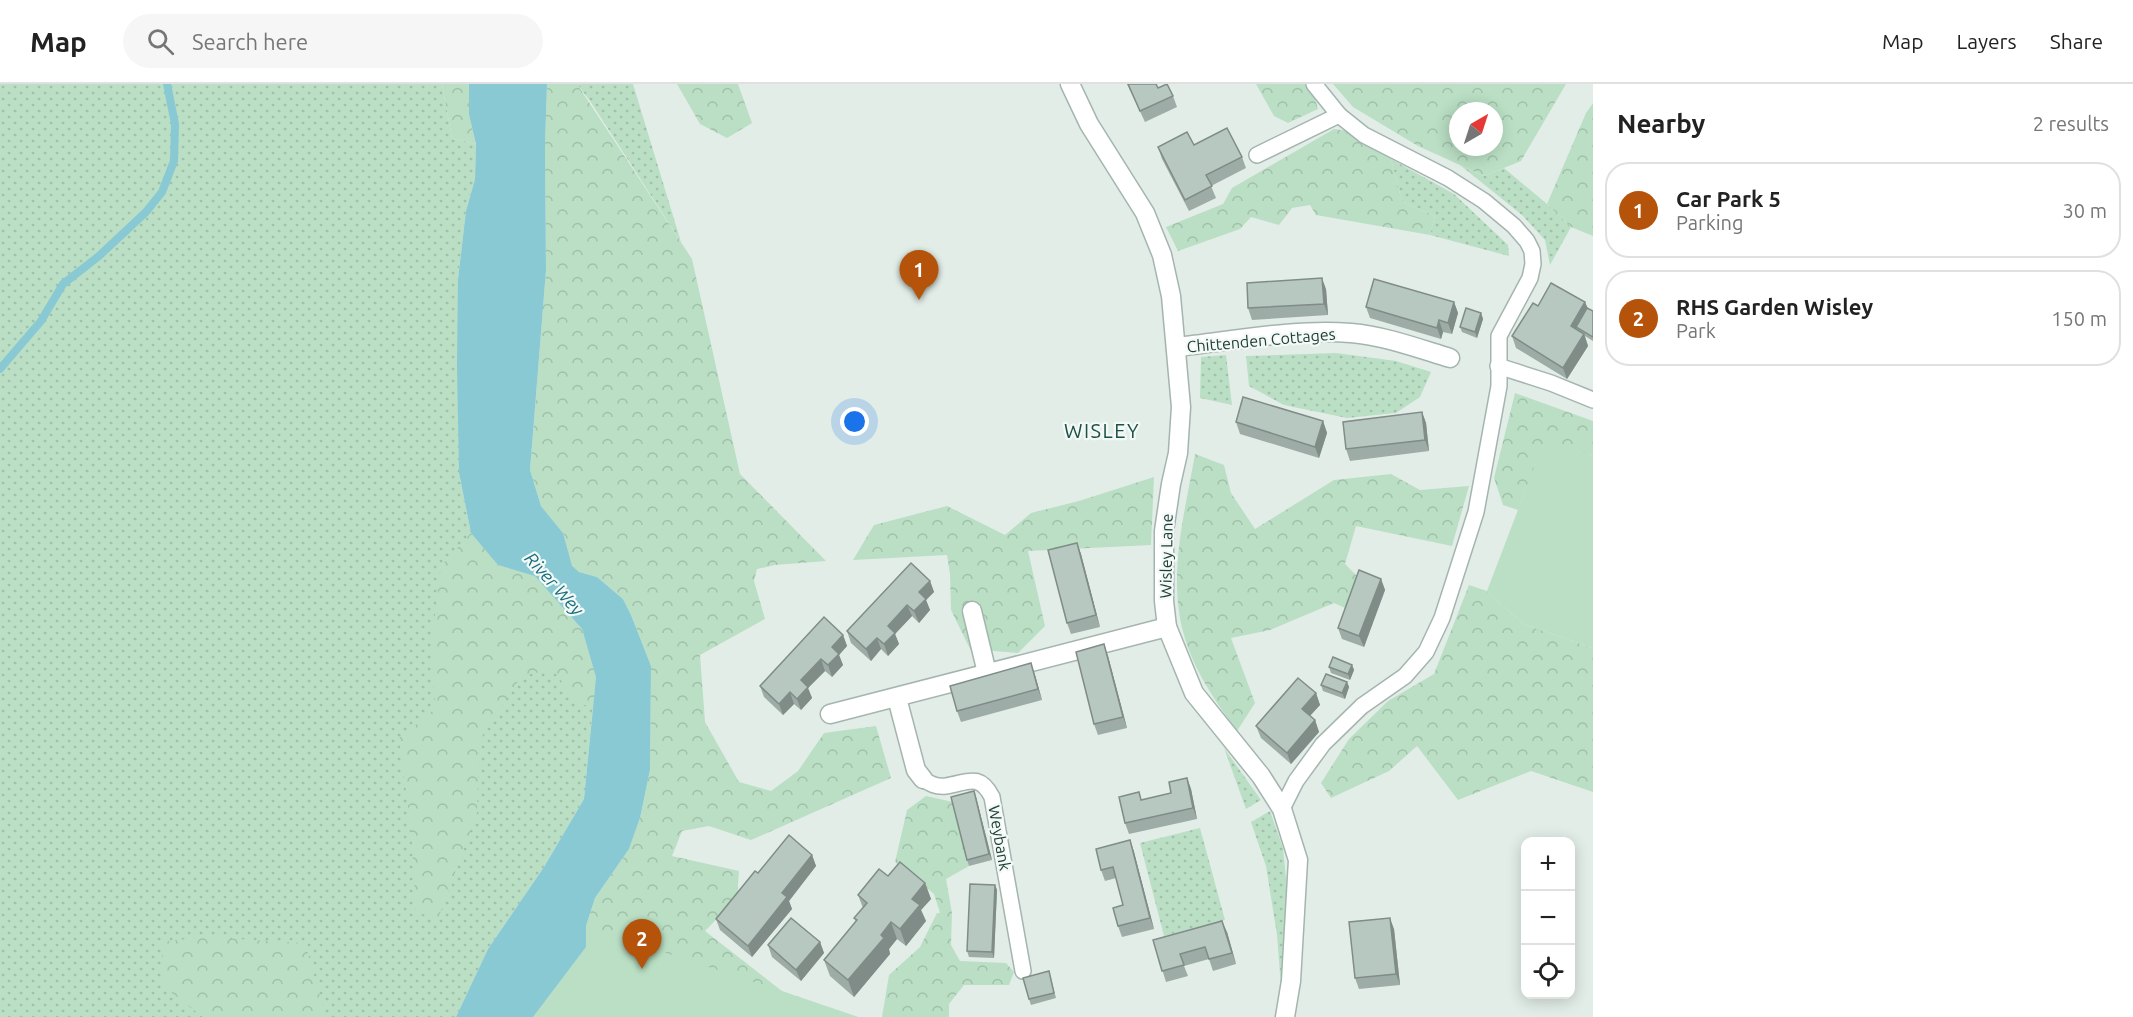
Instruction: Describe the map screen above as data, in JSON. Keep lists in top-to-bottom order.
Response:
{
  "streets": {
    "street": ["Chittenden Cottages", "Wisley Lane", "Weybank"]
  },
  "crossings": [
    ["Chittenden Cottages", "Wisley Lane"]
  ],
  "districts": ["WISLEY"],
  "water": ["River Wey"],
  "north": "top right",
  "page": {
    "header": "Map",
    "search": "Search here",
    "nav": ["Map", "Layers", "Share"],
    "heading": ["Nearby", "2 results"],
    "list": [
      {
        "mark": "1",
        "name": "Car Park 5",
        "note": "Parking",
        "value": "30 m"
      },
      {
        "mark": "2",
        "name": "RHS Garden Wisley",
        "note": "Park",
        "value": "150 m"
      }
    ],
    "pins": ["1", "2"],
    "map_buttons": ["+", "−"]
  }
}
